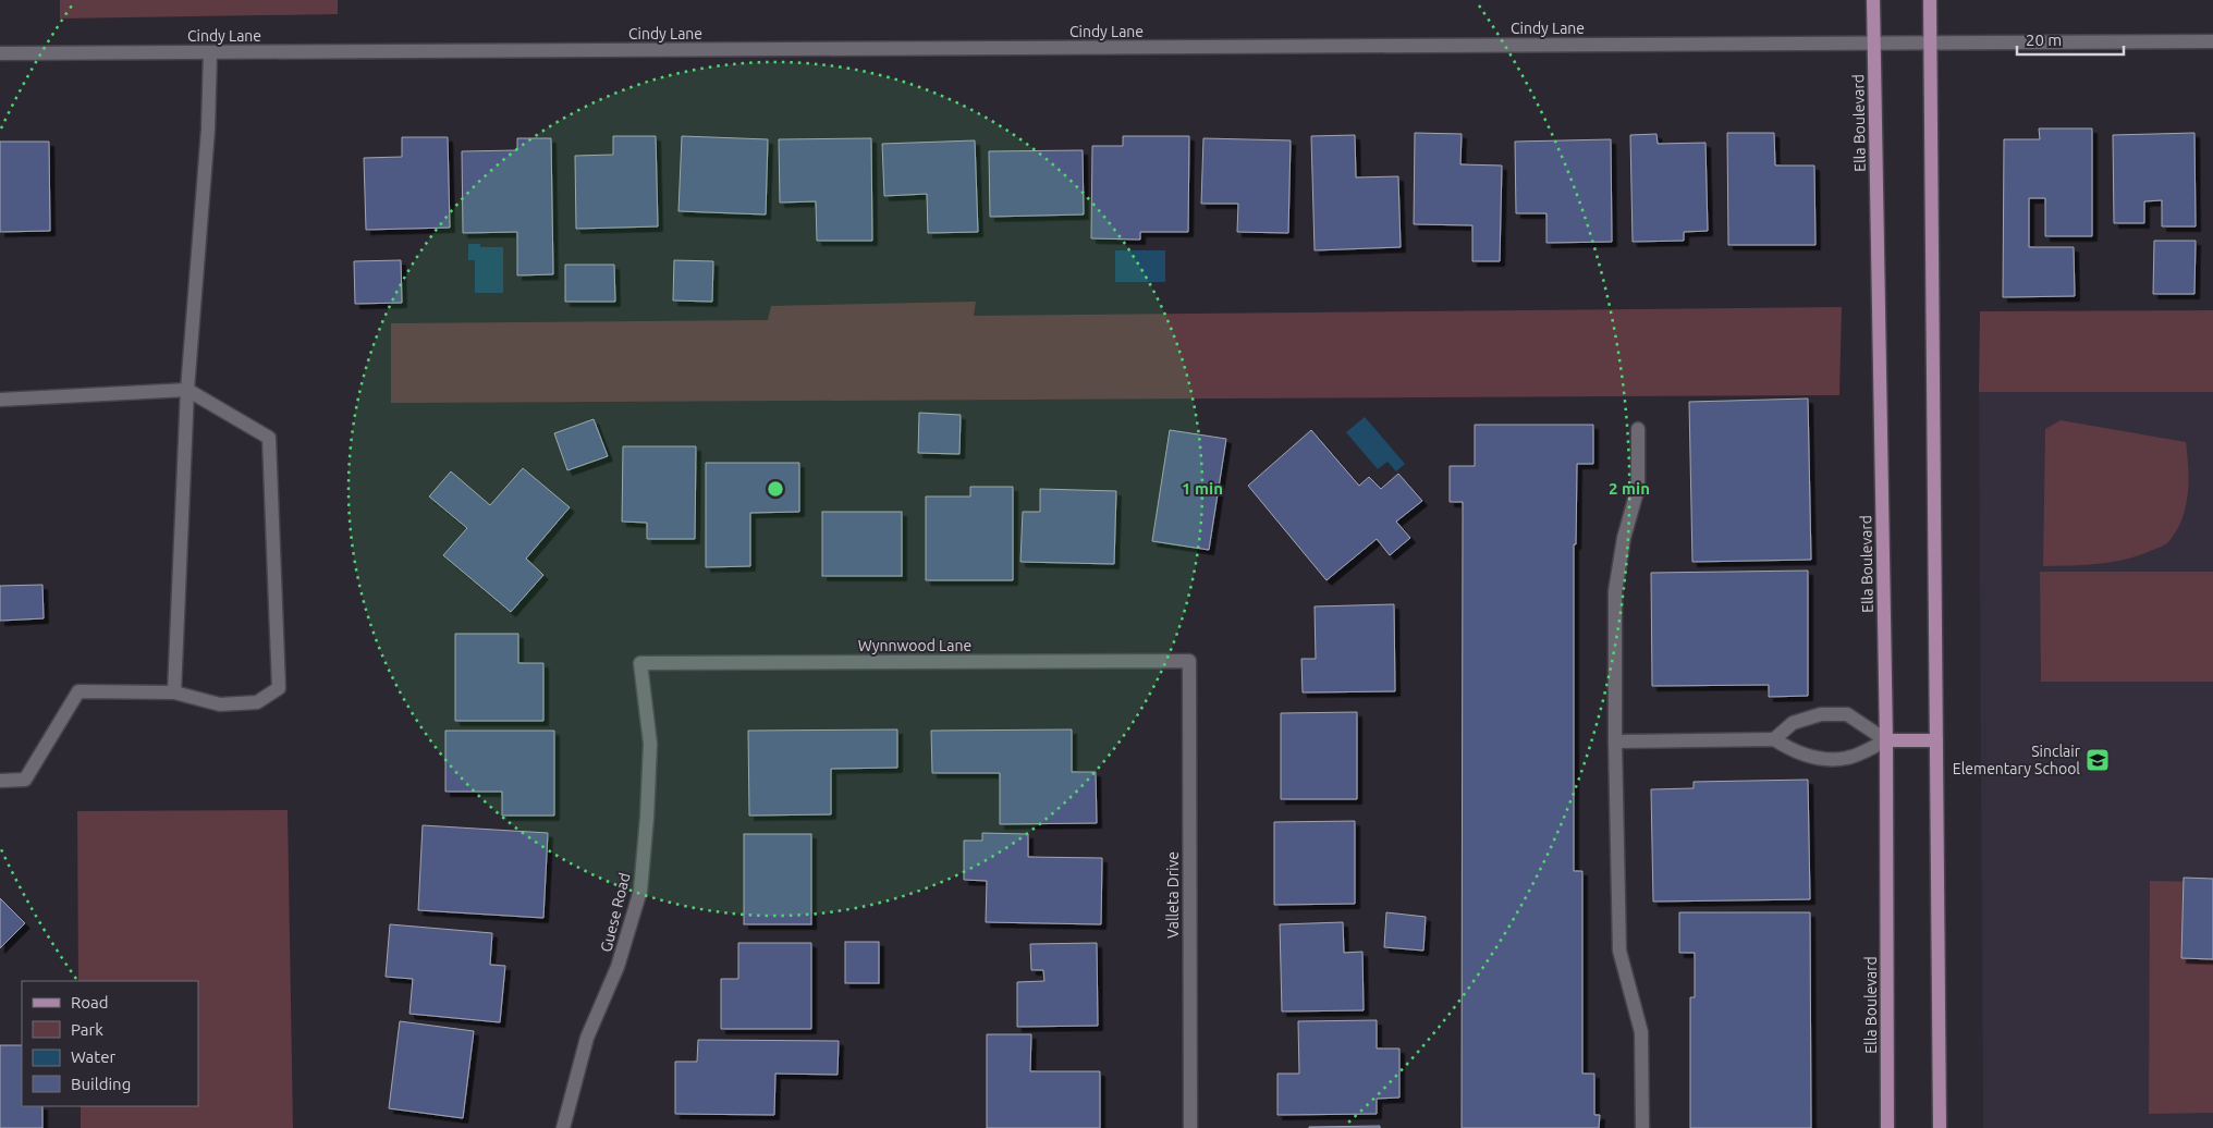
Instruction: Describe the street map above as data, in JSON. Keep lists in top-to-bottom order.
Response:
{
  "streets": {
    "main road": ["Ella Boulevard"],
    "street": [
      "Cindy Lane",
      "Wynnwood Lane",
      "Valleta Drive",
      "Guese Road"
    ]
  },
  "crossings": [
    ["Cindy Lane", "Ella Boulevard"],
    ["Wynnwood Lane", "Valleta Drive"],
    ["Wynnwood Lane", "Guese Road"]
  ],
  "places": {
    "school or university": ["Sinclair Elementary School"]
  },
  "legend": [
    "Road",
    "Park",
    "Water",
    "Building"
  ],
  "scale_bar": "20 m",
  "rings": ["1 min", "2 min"]
}
